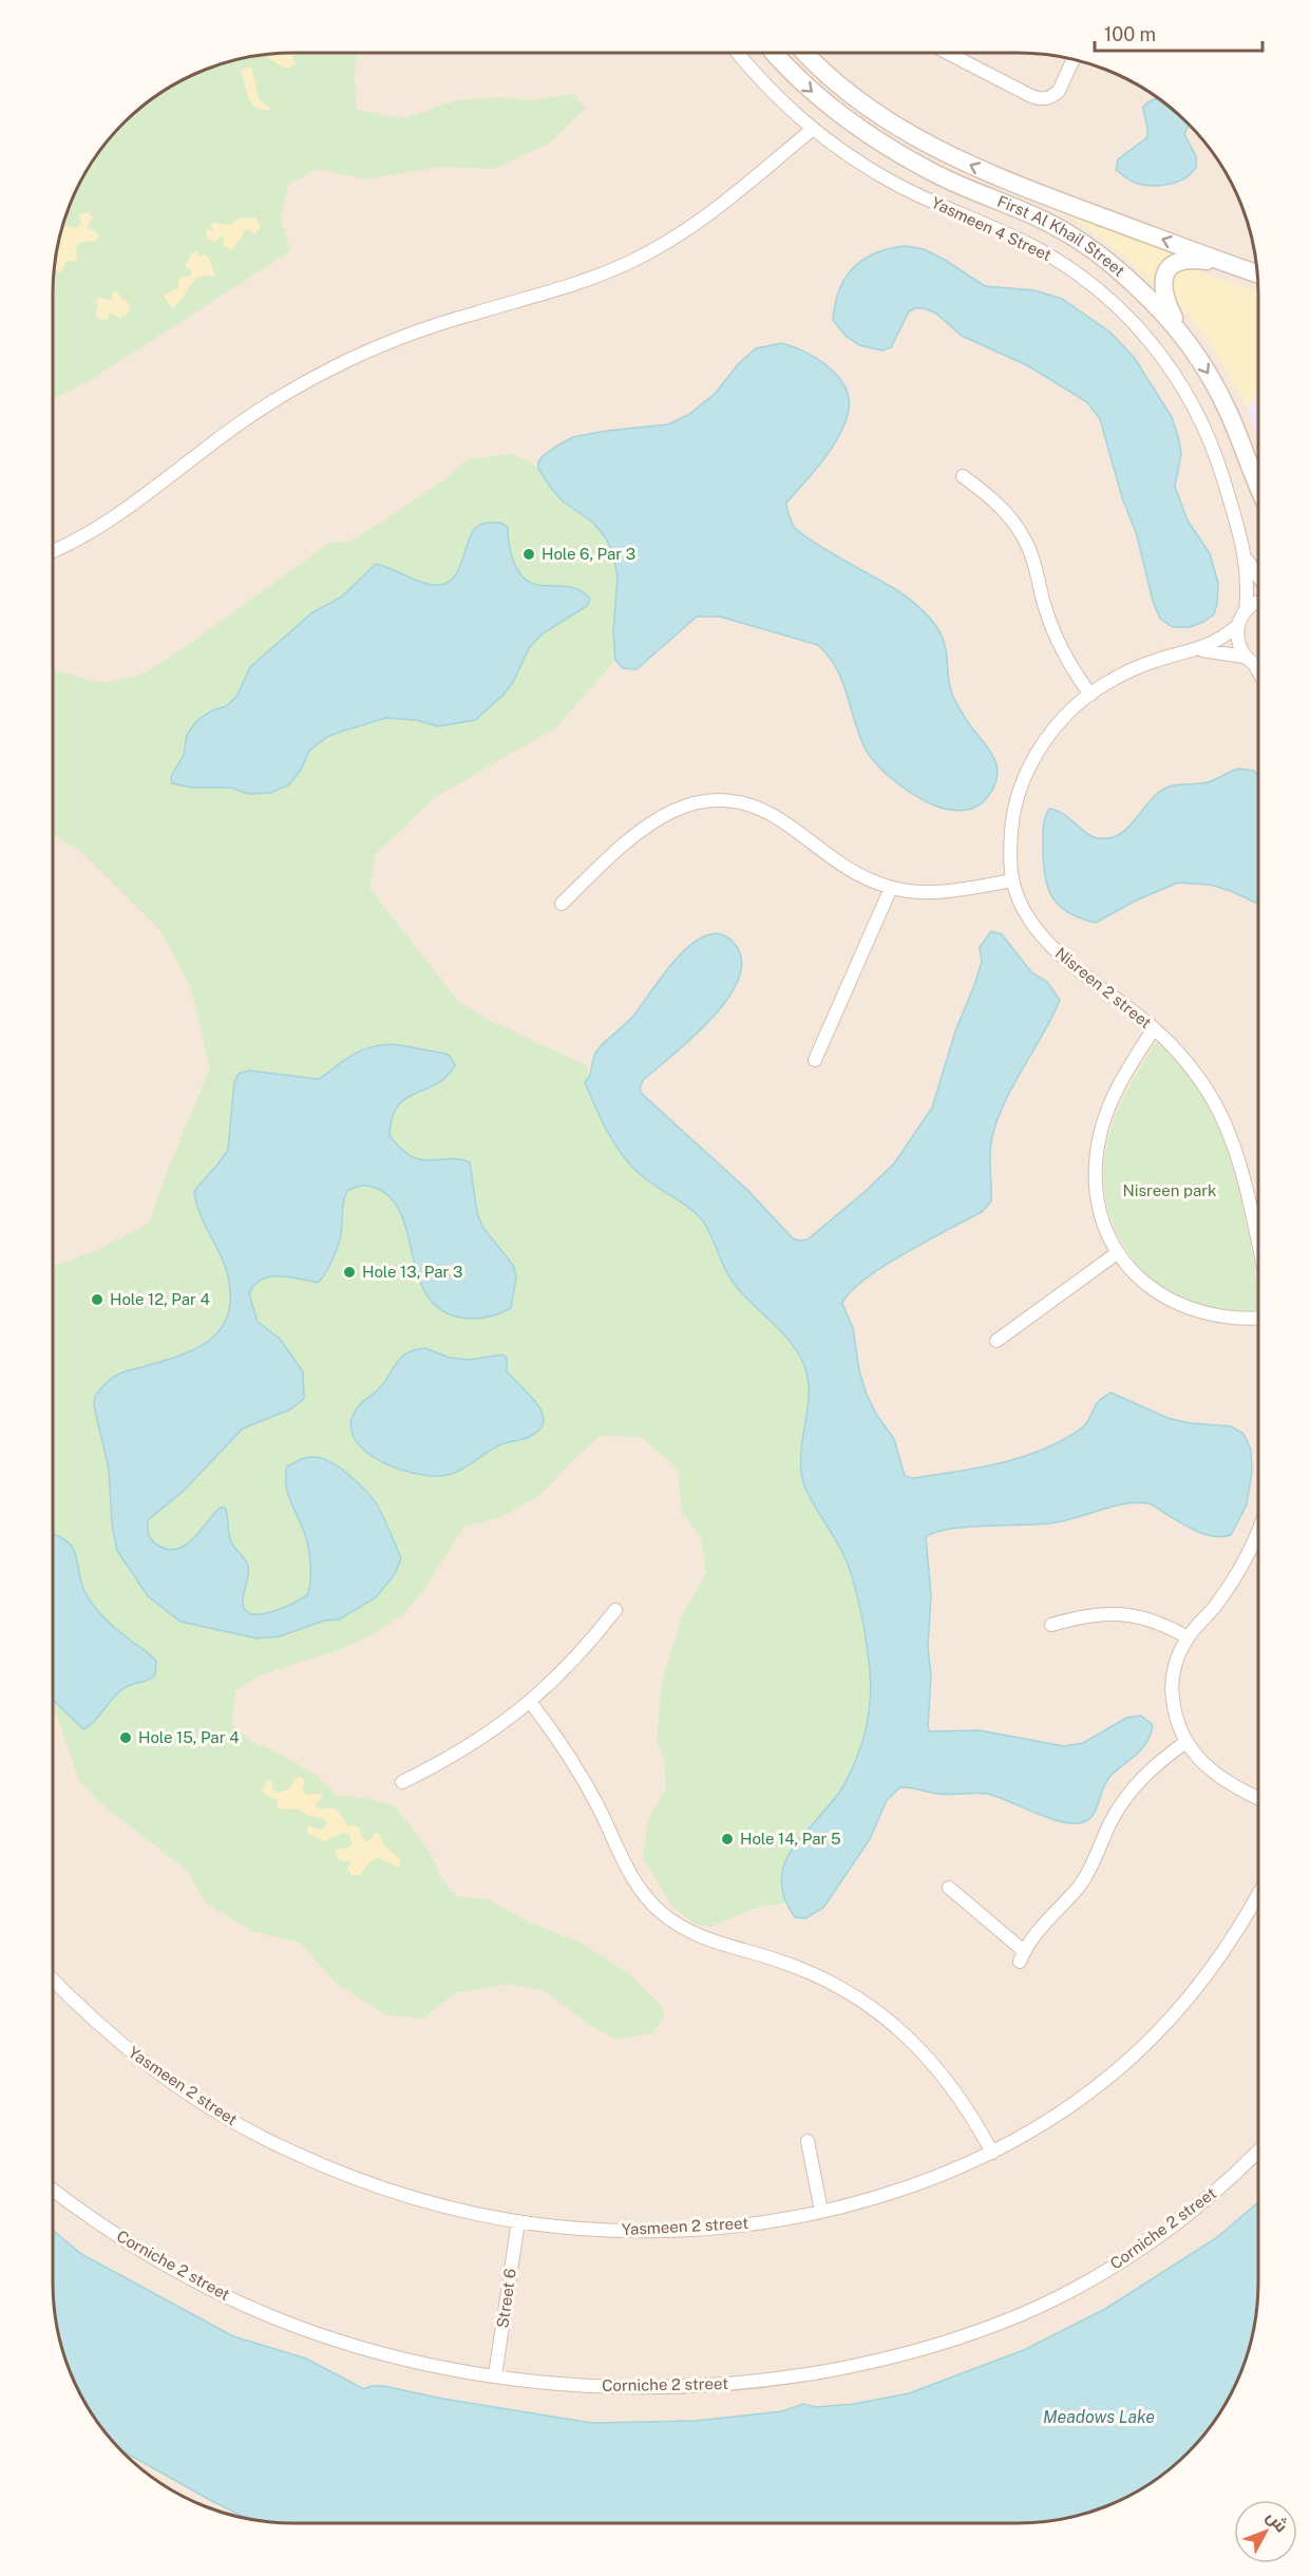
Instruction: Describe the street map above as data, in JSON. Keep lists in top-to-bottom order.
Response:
{
  "streets": {
    "main road": ["First Al Khail Street"],
    "street": [
      "Yasmeen 4 Street",
      "Nisreen 2 street",
      "Yasmeen 2 street",
      "Corniche 2 street",
      "Street 6"
    ]
  },
  "crossings": [
    ["Yasmeen 2 street", "Street 6"],
    ["Corniche 2 street", "Street 6"]
  ],
  "water": ["Meadows Lake"],
  "parks": ["Nisreen park"],
  "places": [
    "Hole 6, Par 3",
    "Hole 13, Par 3",
    "Hole 12, Par 4",
    "Hole 15, Par 4",
    "Hole 14, Par 5"
  ],
  "scale_bar": "100 m",
  "north": "top right"
}
